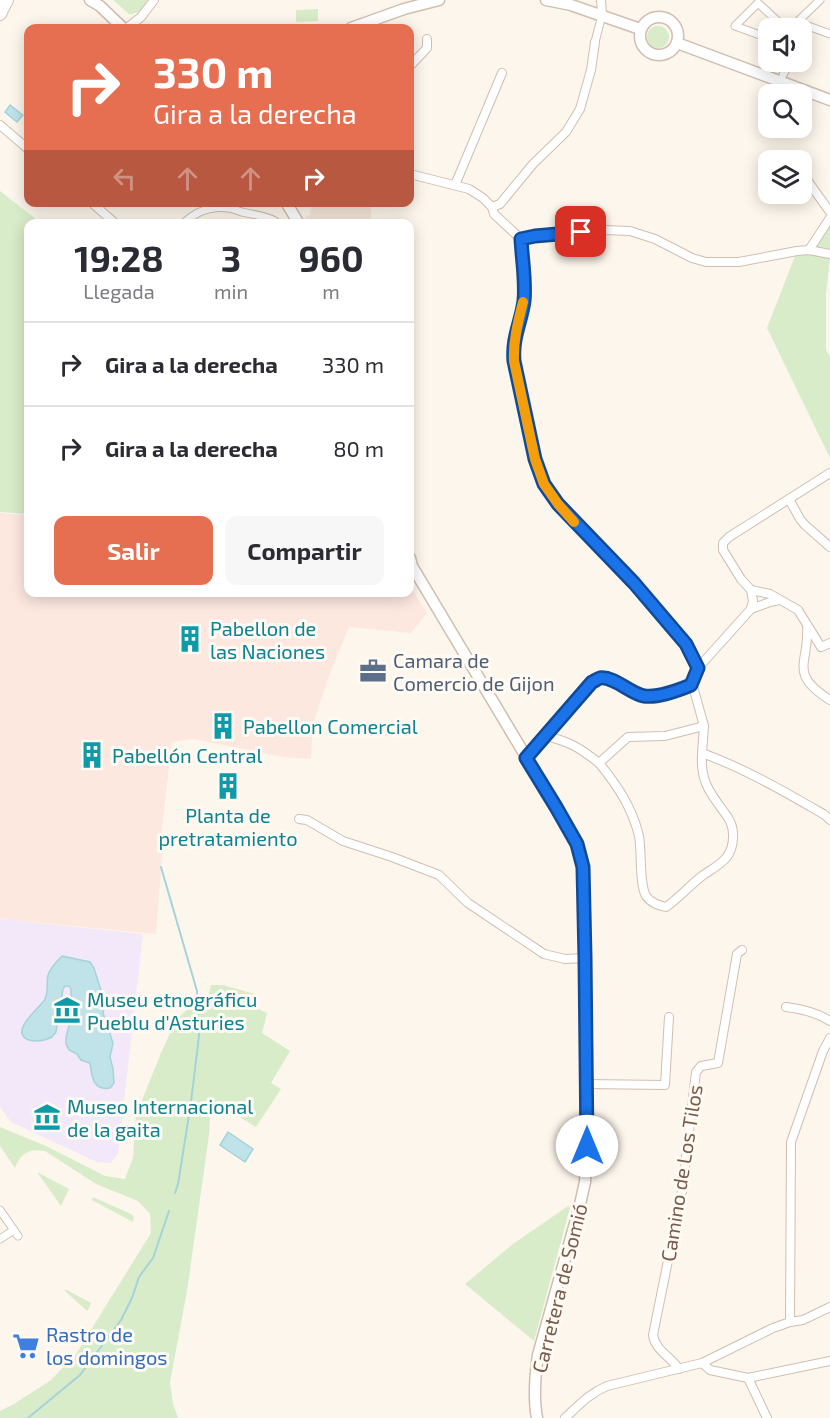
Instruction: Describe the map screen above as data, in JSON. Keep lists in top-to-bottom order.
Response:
{
  "streets": {
    "street": ["Camino de Los Tilos", "Carretera de Somió"]
  },
  "places": {
    "building": [
      "Pabellon de las Naciones",
      "Pabellon Comercial",
      "Pabellón Central",
      "Planta de pretratamiento"
    ],
    "office": ["Camara de Comercio de Gijon"],
    "museum": ["Museu etnográficu Pueblu d'Asturies", "Museo Internacional de la gaita"],
    "supermarket": ["Rastro de los domingos"]
  },
  "page": {
    "turn": ["330 m", "Gira a la derecha"],
    "eta": [
      "19:28",
      "Llegada",
      "3",
      "min",
      "960",
      "m"
    ],
    "list": [
      {
        "name": "Gira a la derecha",
        "value": "330 m"
      },
      {
        "name": "Gira a la derecha",
        "value": "80 m"
      }
    ],
    "buttons": ["Salir", "Compartir"]
  }
}
